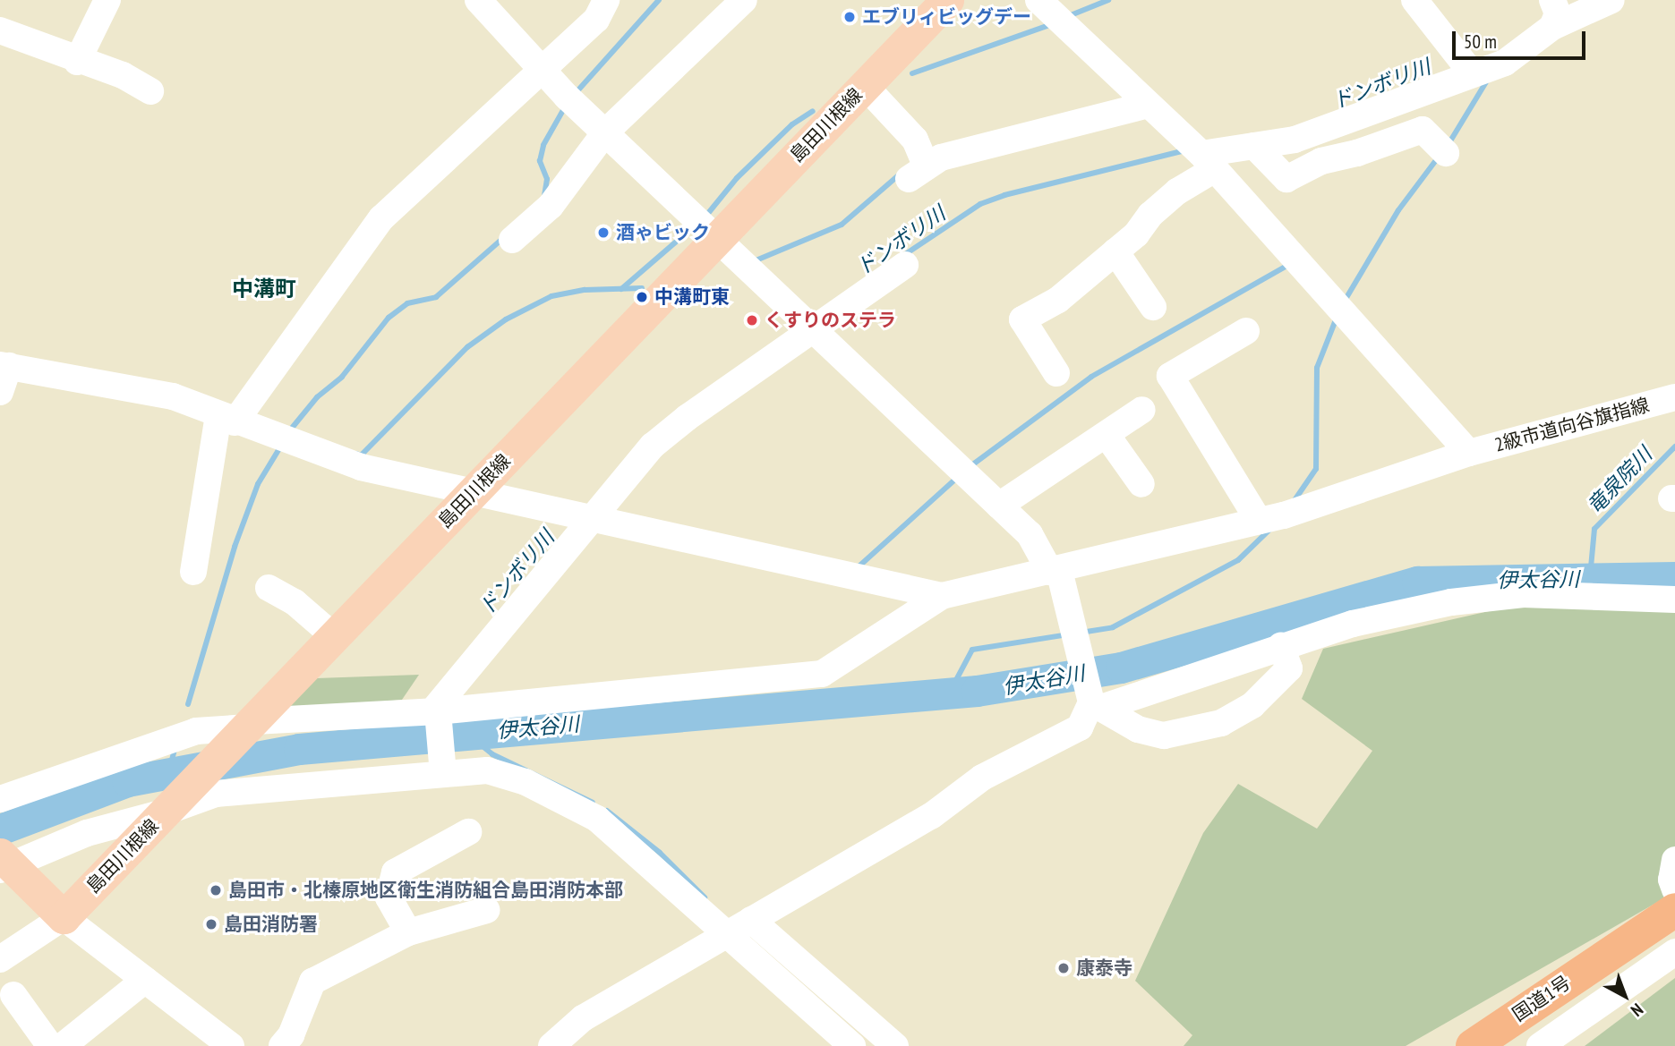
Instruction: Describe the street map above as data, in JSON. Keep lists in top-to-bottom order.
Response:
{
  "streets": {
    "highway": ["国道1号"],
    "main road": ["島田川根線"],
    "street": ["2級市道向谷旗指線"]
  },
  "districts": ["中溝町"],
  "water": ["ドンボリ川", "竜泉院川", "伊太谷川"],
  "places": [
    "エブリィビッグデー",
    "酒ゃビック",
    "中溝町東",
    "くすりのステラ",
    "島田市・北榛原地区衛生消防組合島田消防本部",
    "島田消防署",
    "康泰寺"
  ],
  "scale_bar": "50 m",
  "north": "bottom right"
}
